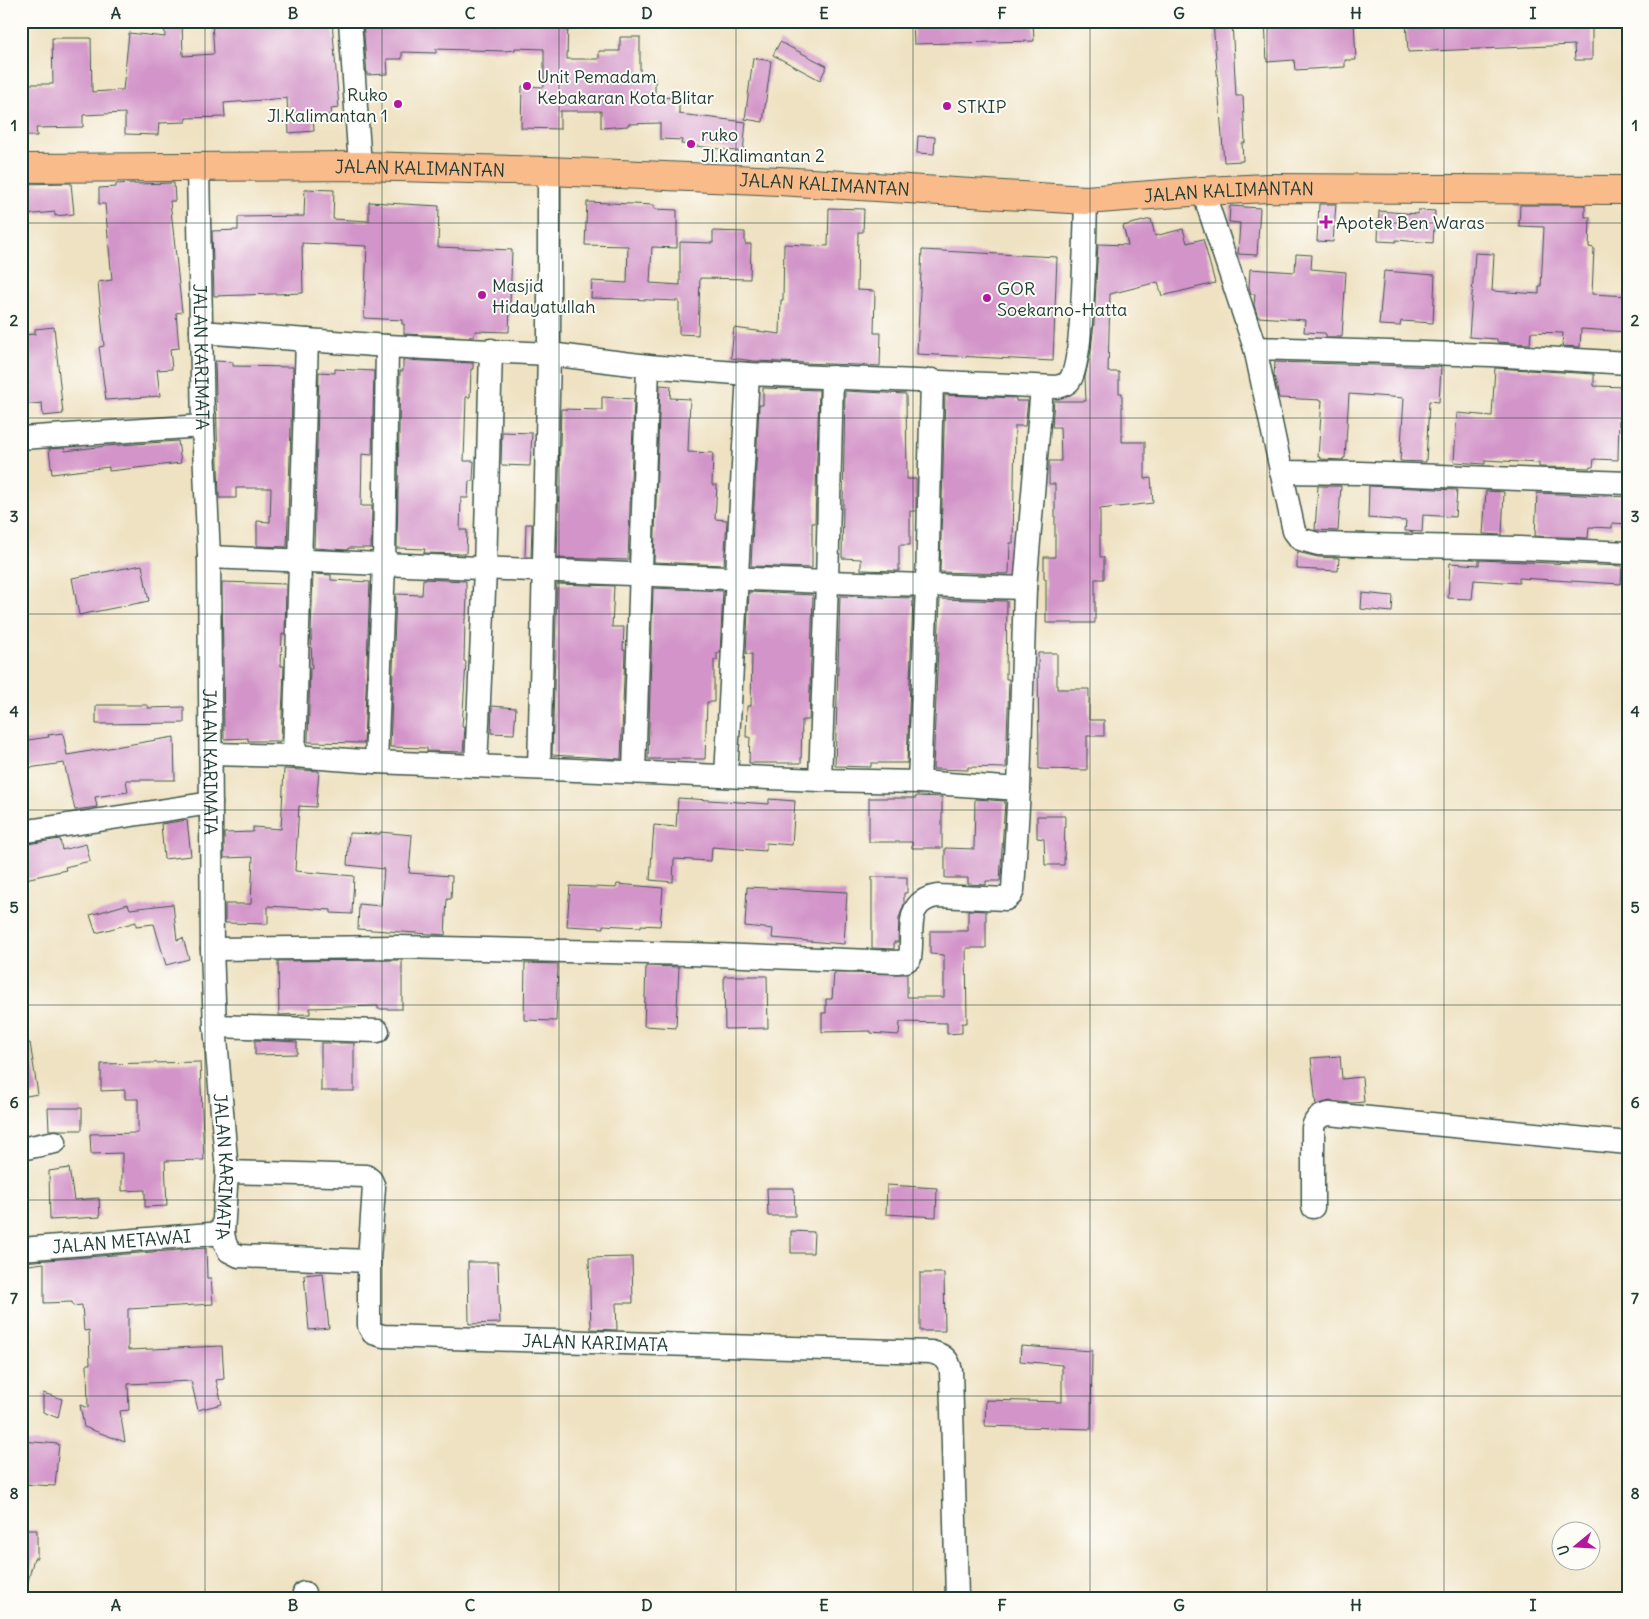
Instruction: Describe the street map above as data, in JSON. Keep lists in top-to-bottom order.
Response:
{
  "streets": {
    "highway": ["JALAN KALIMANTAN"],
    "street": ["JALAN KARIMATA", "JALAN METAWAI"]
  },
  "crossings": [
    ["JALAN KALIMANTAN", "JALAN KARIMATA"],
    ["JALAN KARIMATA", "JALAN METAWAI"]
  ],
  "places": {
    "other": [
      "Unit Pemadam Kebakaran Kota Blitar",
      "Ruko Jl.Kalimantan 1",
      "STKIP",
      "ruko Jl.Kalimantan 2",
      "Masjid Hidayatullah",
      "GOR Soekarno-Hatta"
    ],
    "health": ["Apotek Ben Waras"]
  },
  "north": "left",
  "grid": {
    "columns": [
      "A",
      "B",
      "C",
      "D",
      "E",
      "F",
      "G",
      "H",
      "I"
    ],
    "rows": [
      "1",
      "2",
      "3",
      "4",
      "5",
      "6",
      "7",
      "8"
    ]
  }
}
